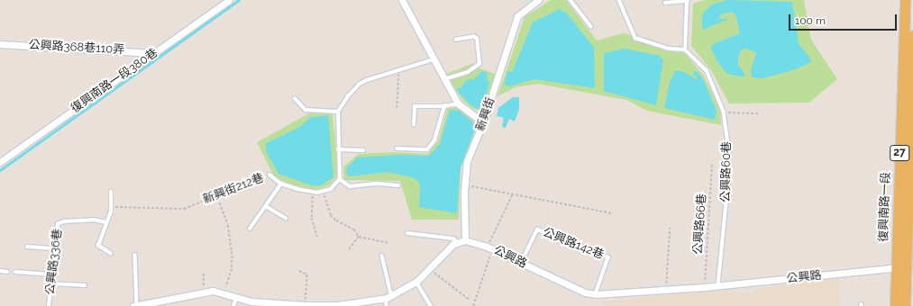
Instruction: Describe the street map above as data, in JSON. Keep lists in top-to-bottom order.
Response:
{
  "streets": {
    "main road": ["27", "復興南路一段"],
    "street": [
      "公興路368巷110弄",
      "復興南路一段380巷",
      "新興街",
      "公興路"
    ],
    "lane": [
      "公興路60巷",
      "新興街212巷",
      "公興路142巷",
      "公興路336巷"
    ],
    "path": ["公興路66巷"]
  },
  "crossings": [
    ["公興路368巷110弄", "復興南路一段380巷"],
    ["新興街", "公興路"],
    ["公興路60巷", "公興路"],
    ["復興南路一段", "公興路"],
    ["公興路66巷", "公興路"],
    ["公興路142巷", "公興路"]
  ],
  "scale_bar": "100 m"
}
